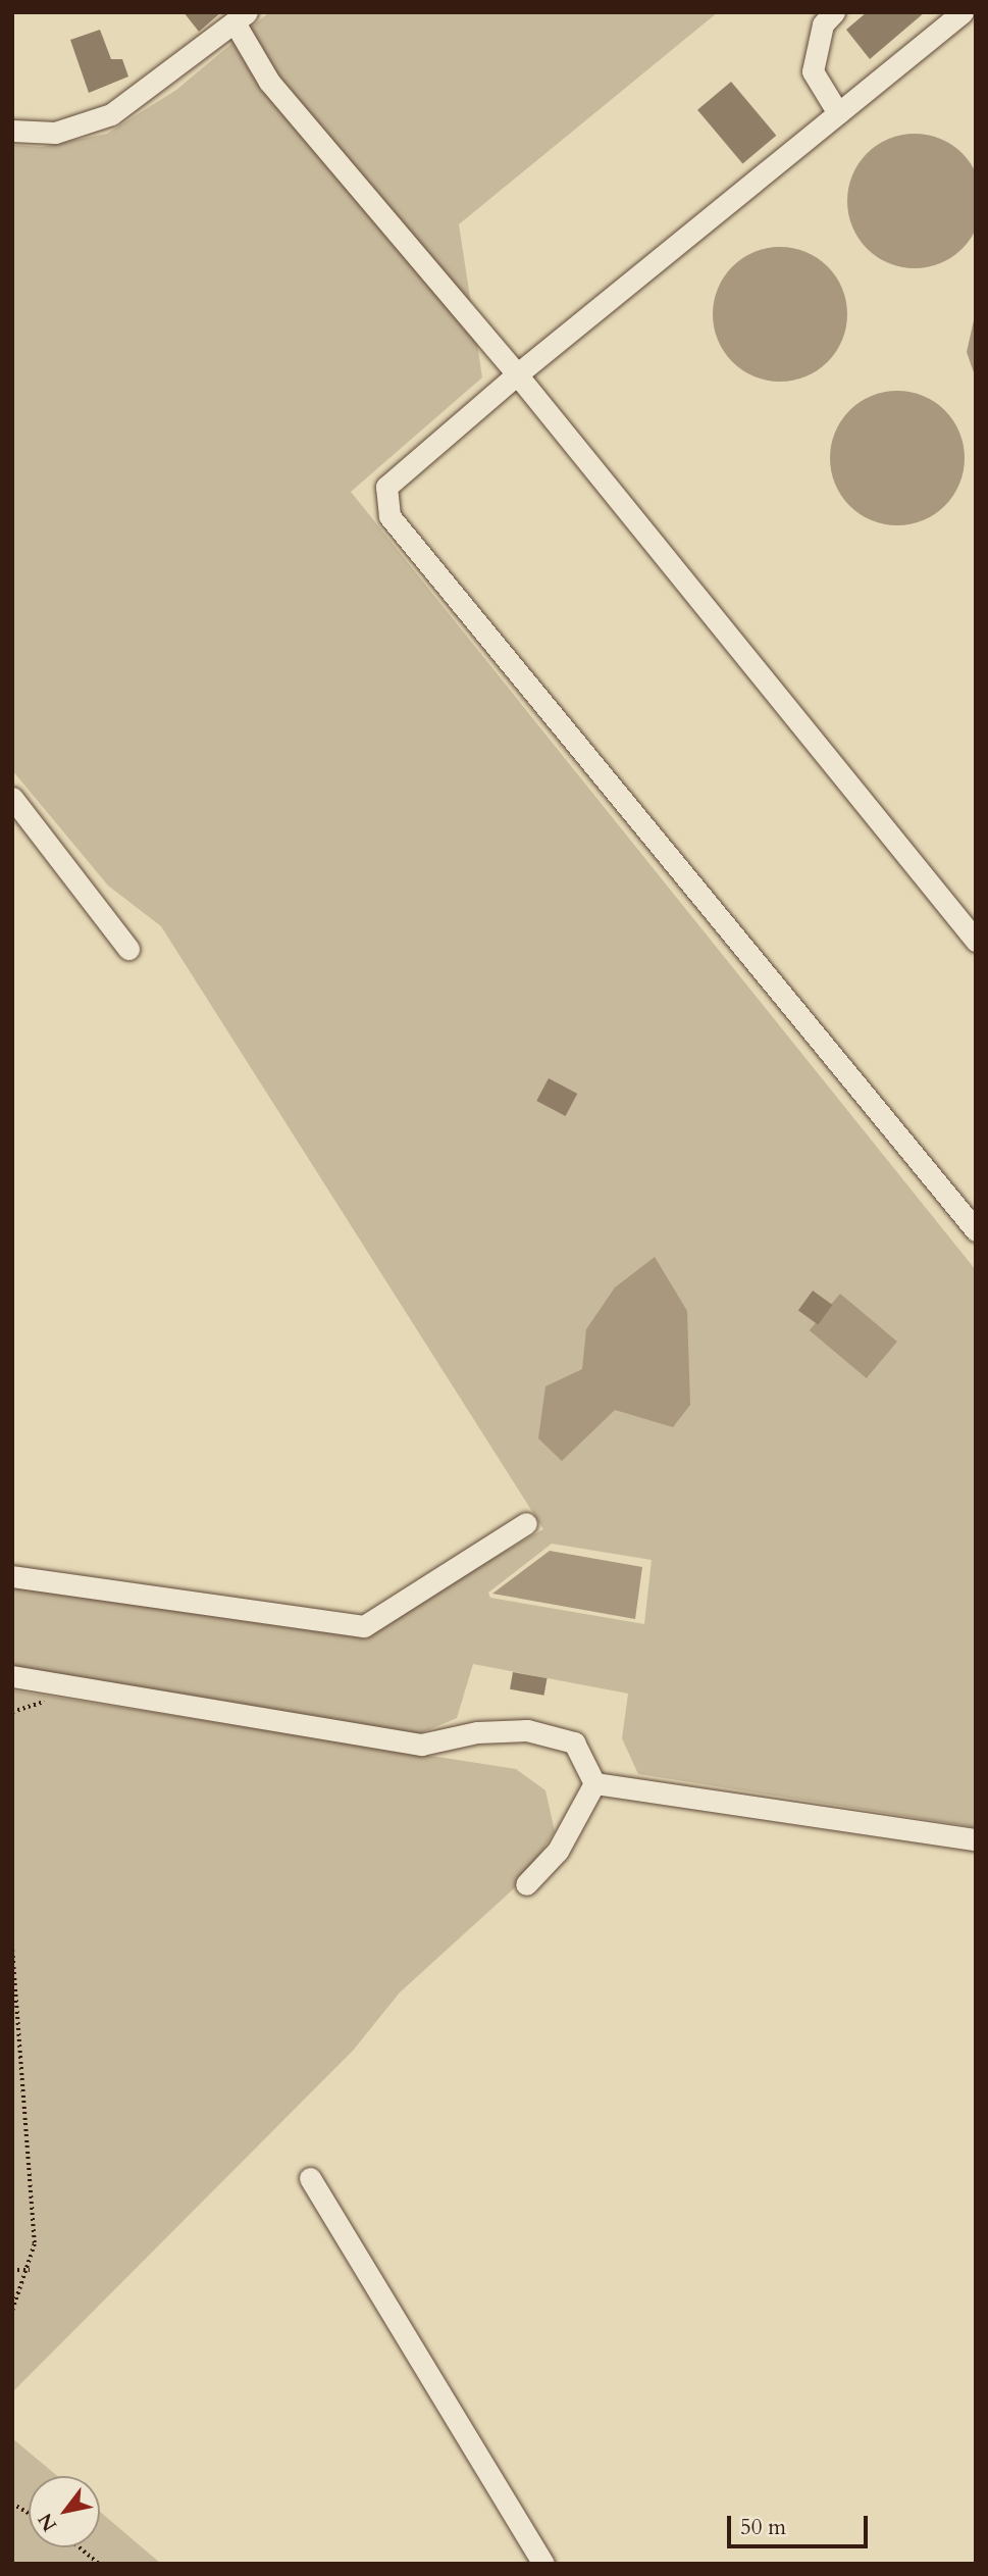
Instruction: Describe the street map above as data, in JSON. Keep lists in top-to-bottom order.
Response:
{
  "scale_bar": "50 m",
  "north": "bottom left"
}
